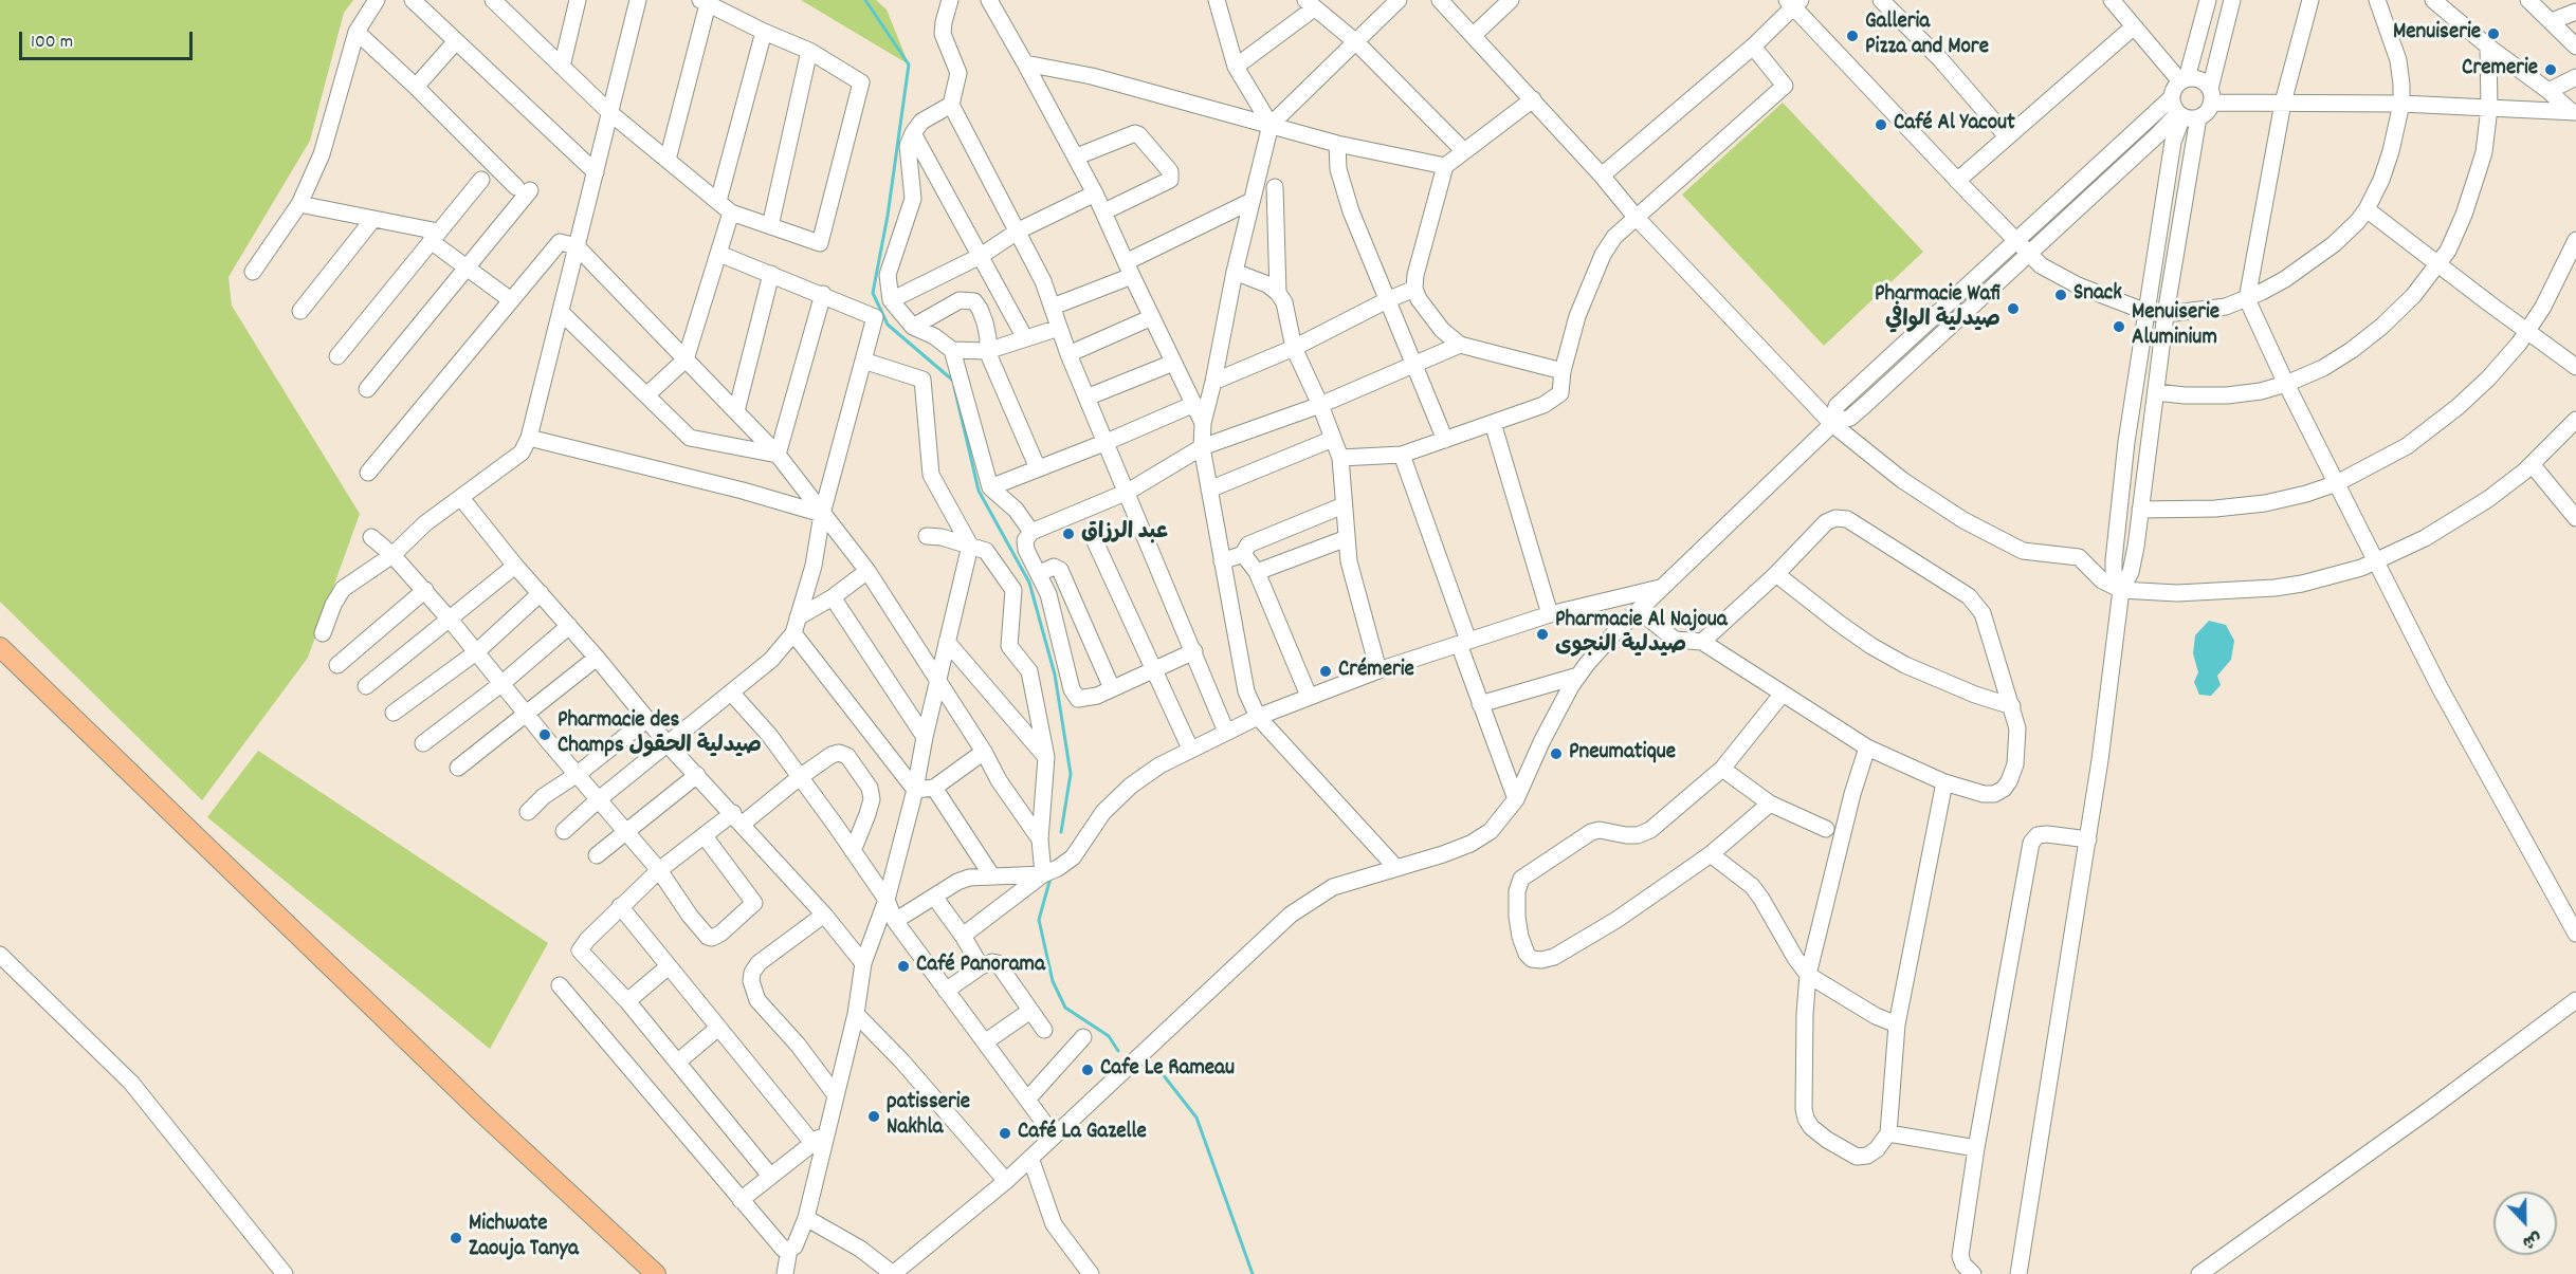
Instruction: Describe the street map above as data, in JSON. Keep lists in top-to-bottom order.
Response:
{
  "places": [
    "Menuiserie",
    "Galleria Pizza and More",
    "Cremerie",
    "Café Al Yacout",
    "Snack",
    "Pharmacie Wafi صيدلية الوافي",
    "Menuiserie Aluminium",
    "عبد الرزاق",
    "Pharmacie Al Najoua صيدلية النجوى",
    "Crémerie",
    "Pharmacie des Champs صيدلية الحقول",
    "Pneumatique",
    "Café Panorama",
    "Cafe Le Rameau",
    "patisserie Nakhla",
    "Café La Gazelle",
    "Michwate Zaouja Tanya"
  ],
  "scale_bar": "100 m",
  "north": "bottom"
}
